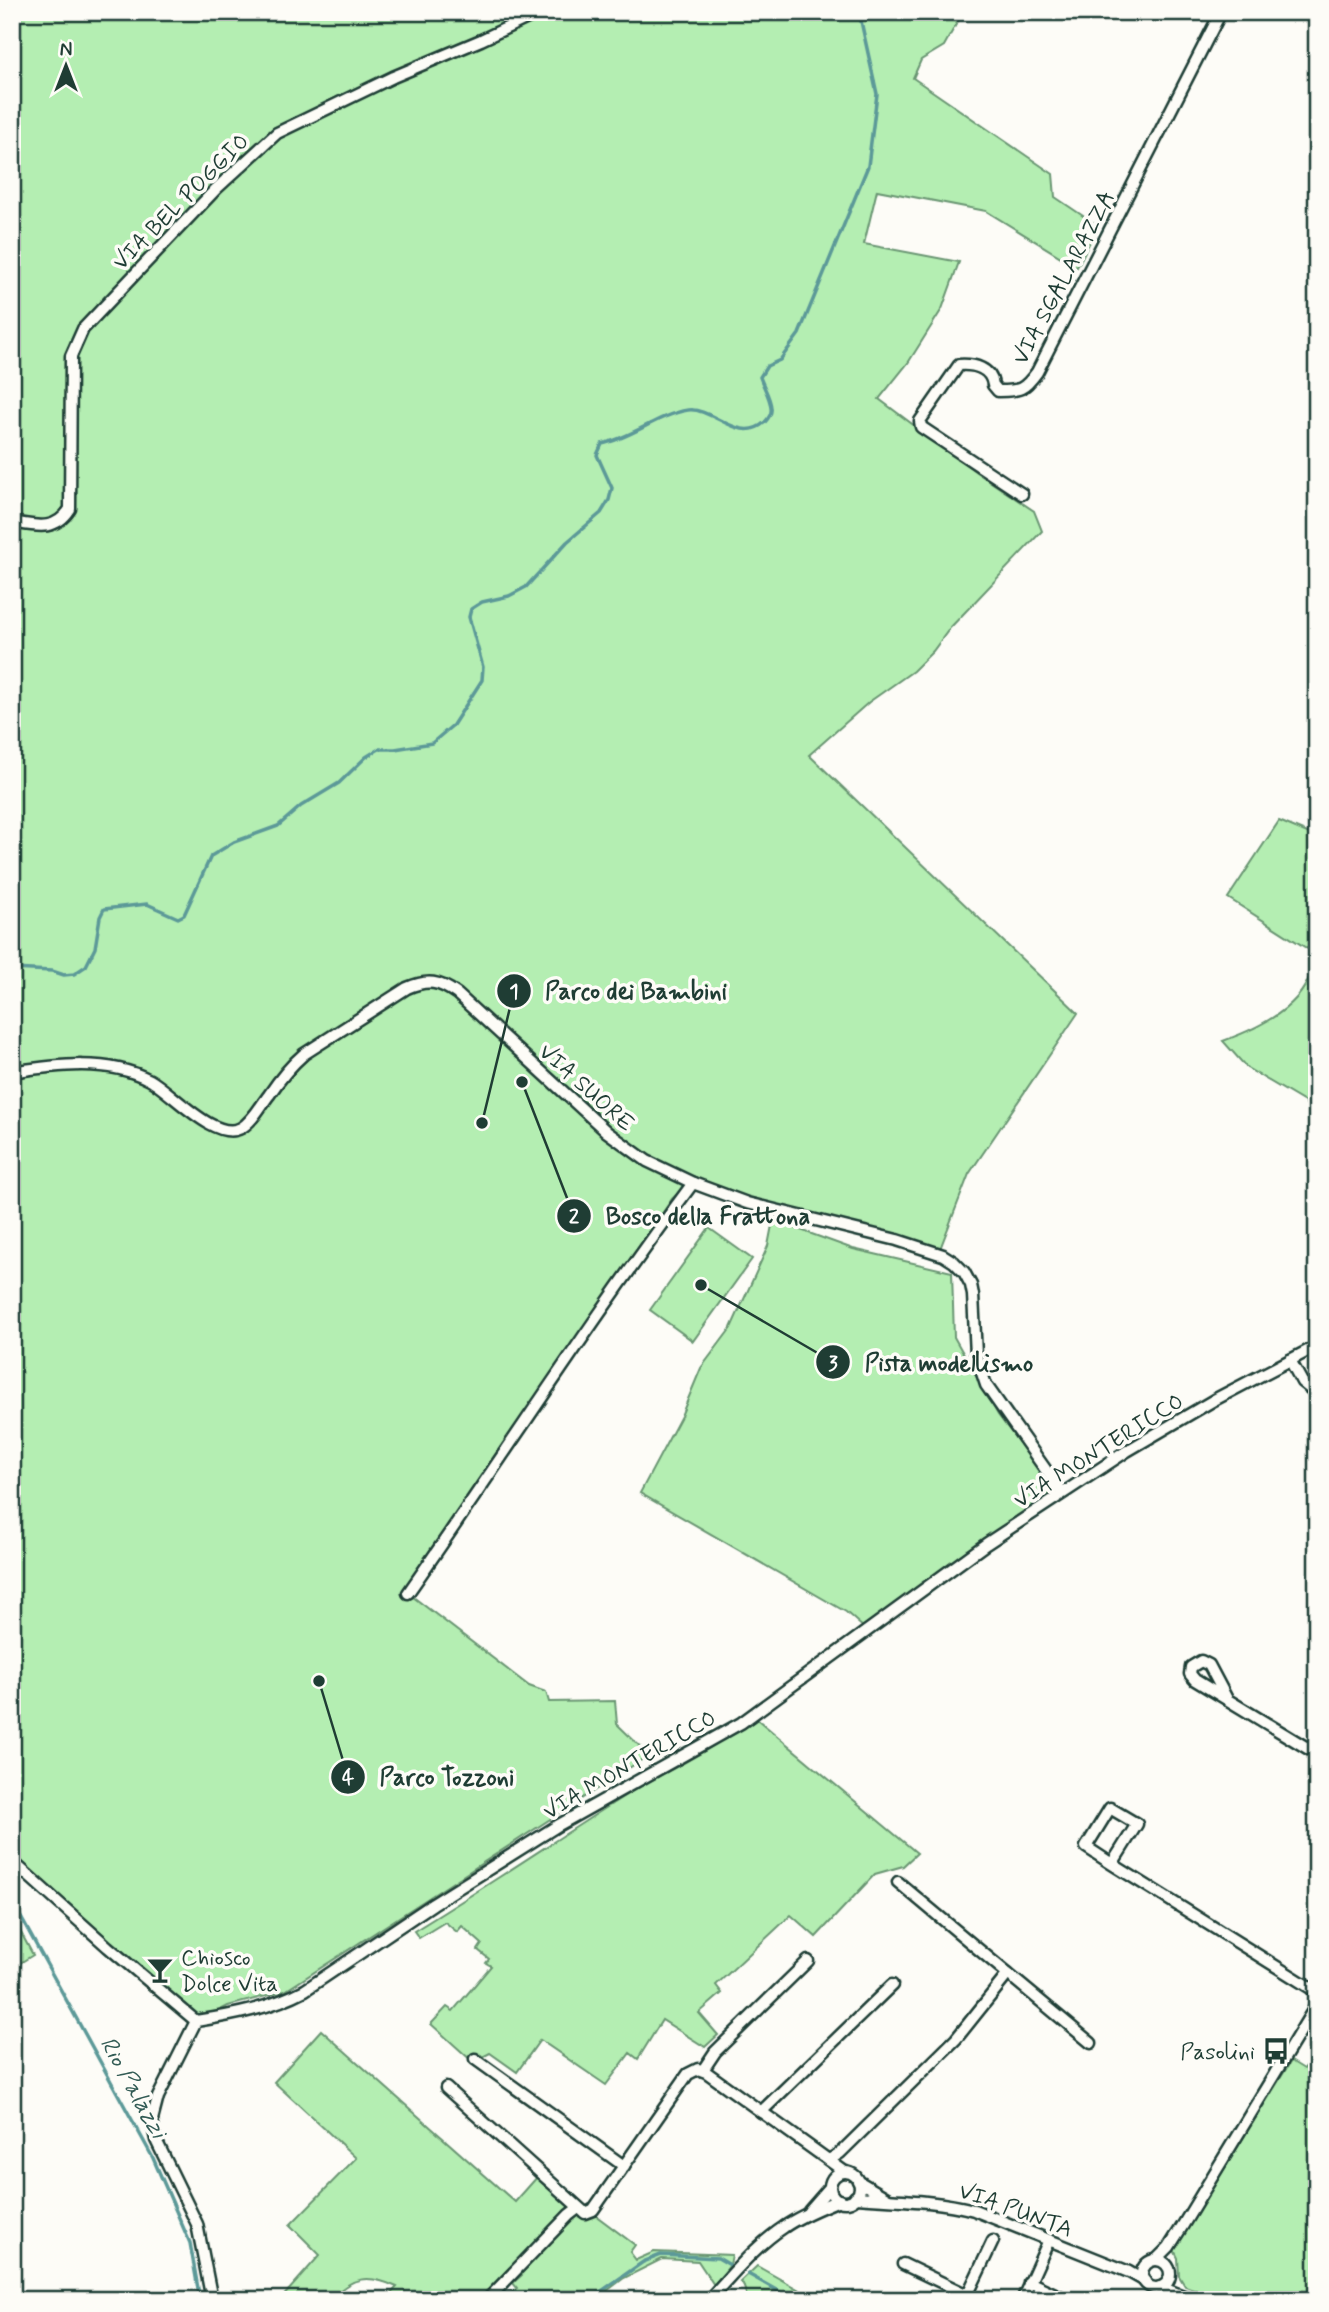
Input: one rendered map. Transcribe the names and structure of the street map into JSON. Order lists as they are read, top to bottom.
{
  "streets": {
    "street": [
      "VIA BEL POGGIO",
      "VIA SGALARAZZA",
      "VIA SUORE",
      "VIA MONTERICCO",
      "VIA PUNTA"
    ]
  },
  "crossings": [
    ["VIA SUORE", "VIA MONTERICCO"]
  ],
  "water": ["Rio Palazzi"],
  "places": {
    "other": [
      "Bosco della Frattona",
      "Parco dei Bambini",
      "Pista modellismo",
      "Parco Tozzoni"
    ],
    "bar": ["Chiosco Dolce Vita"],
    "bus stop": ["Pasolini"]
  },
  "north": "top"
}
